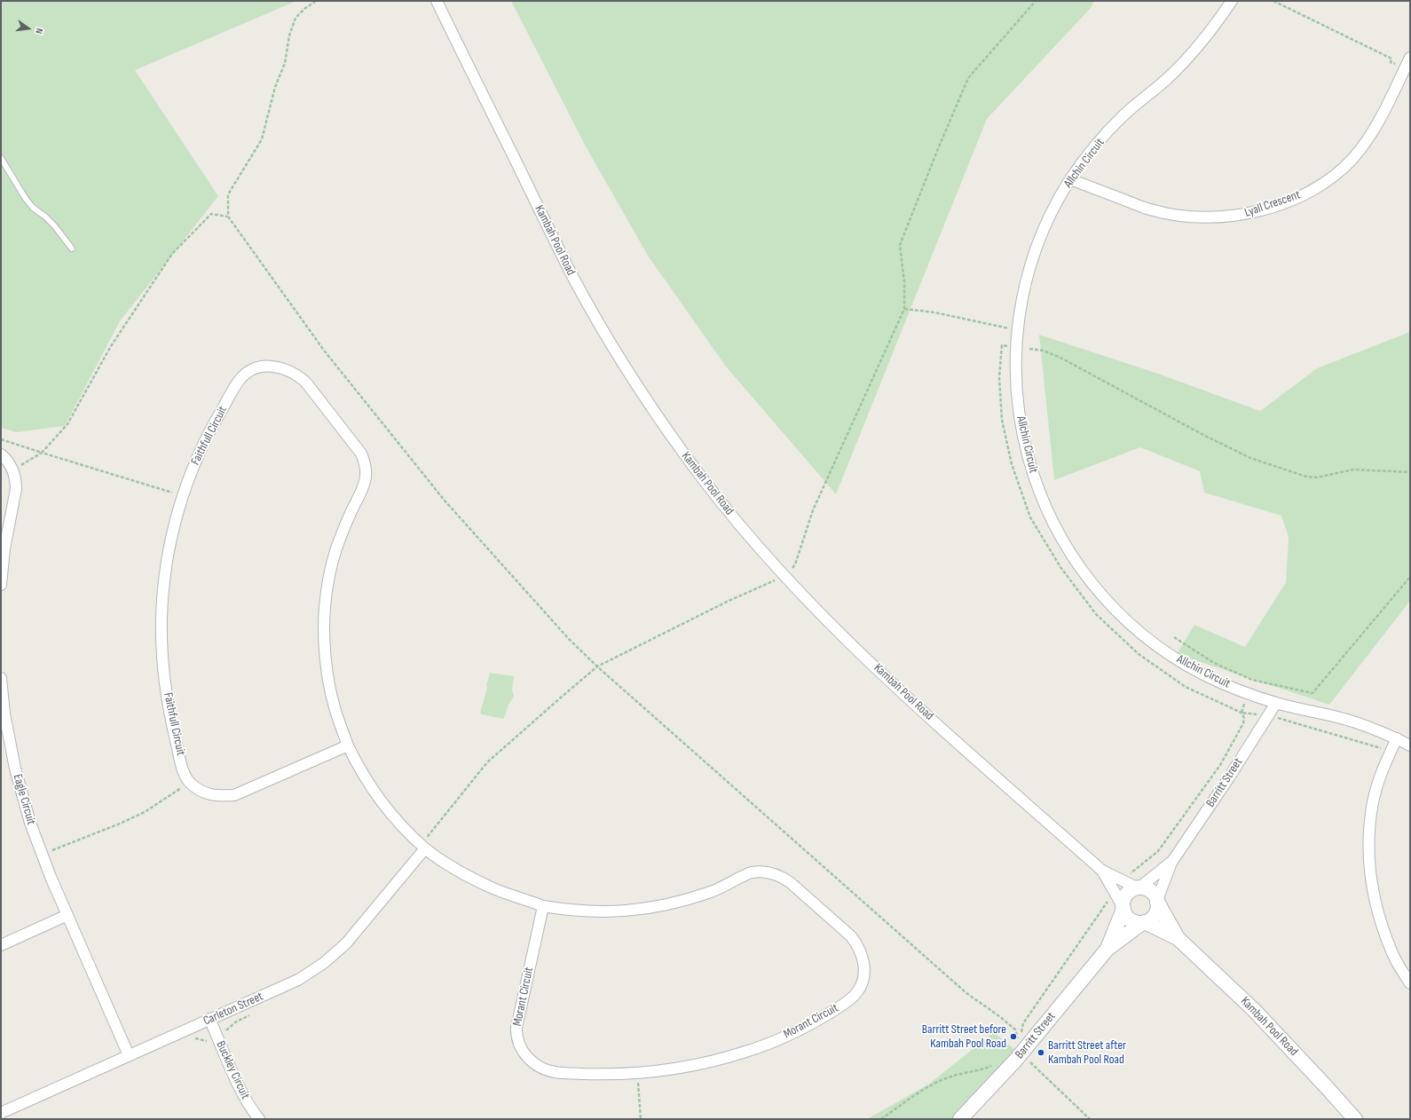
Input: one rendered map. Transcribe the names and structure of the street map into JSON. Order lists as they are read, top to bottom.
{
  "streets": {
    "street": [
      "Allchin Circuit",
      "Lyall Crescent",
      "Kambah Pool Road",
      "Faithfull Circuit",
      "Barritt Street",
      "Eagle Circuit",
      "Morant Circuit",
      "Carleton Street",
      "Buckley Circuit"
    ]
  },
  "crossings": [
    ["Allchin Circuit", "Lyall Crescent"],
    ["Allchin Circuit", "Barritt Street"],
    ["Kambah Pool Road", "Barritt Street"],
    ["Faithfull Circuit", "Morant Circuit"],
    ["Faithfull Circuit", "Carleton Street"],
    ["Eagle Circuit", "Carleton Street"],
    ["Morant Circuit", "Carleton Street"],
    ["Carleton Street", "Buckley Circuit"]
  ],
  "places": ["Barritt Street before Kambah Pool Road", "Barritt Street after Kambah Pool Road"],
  "north": "right"
}
